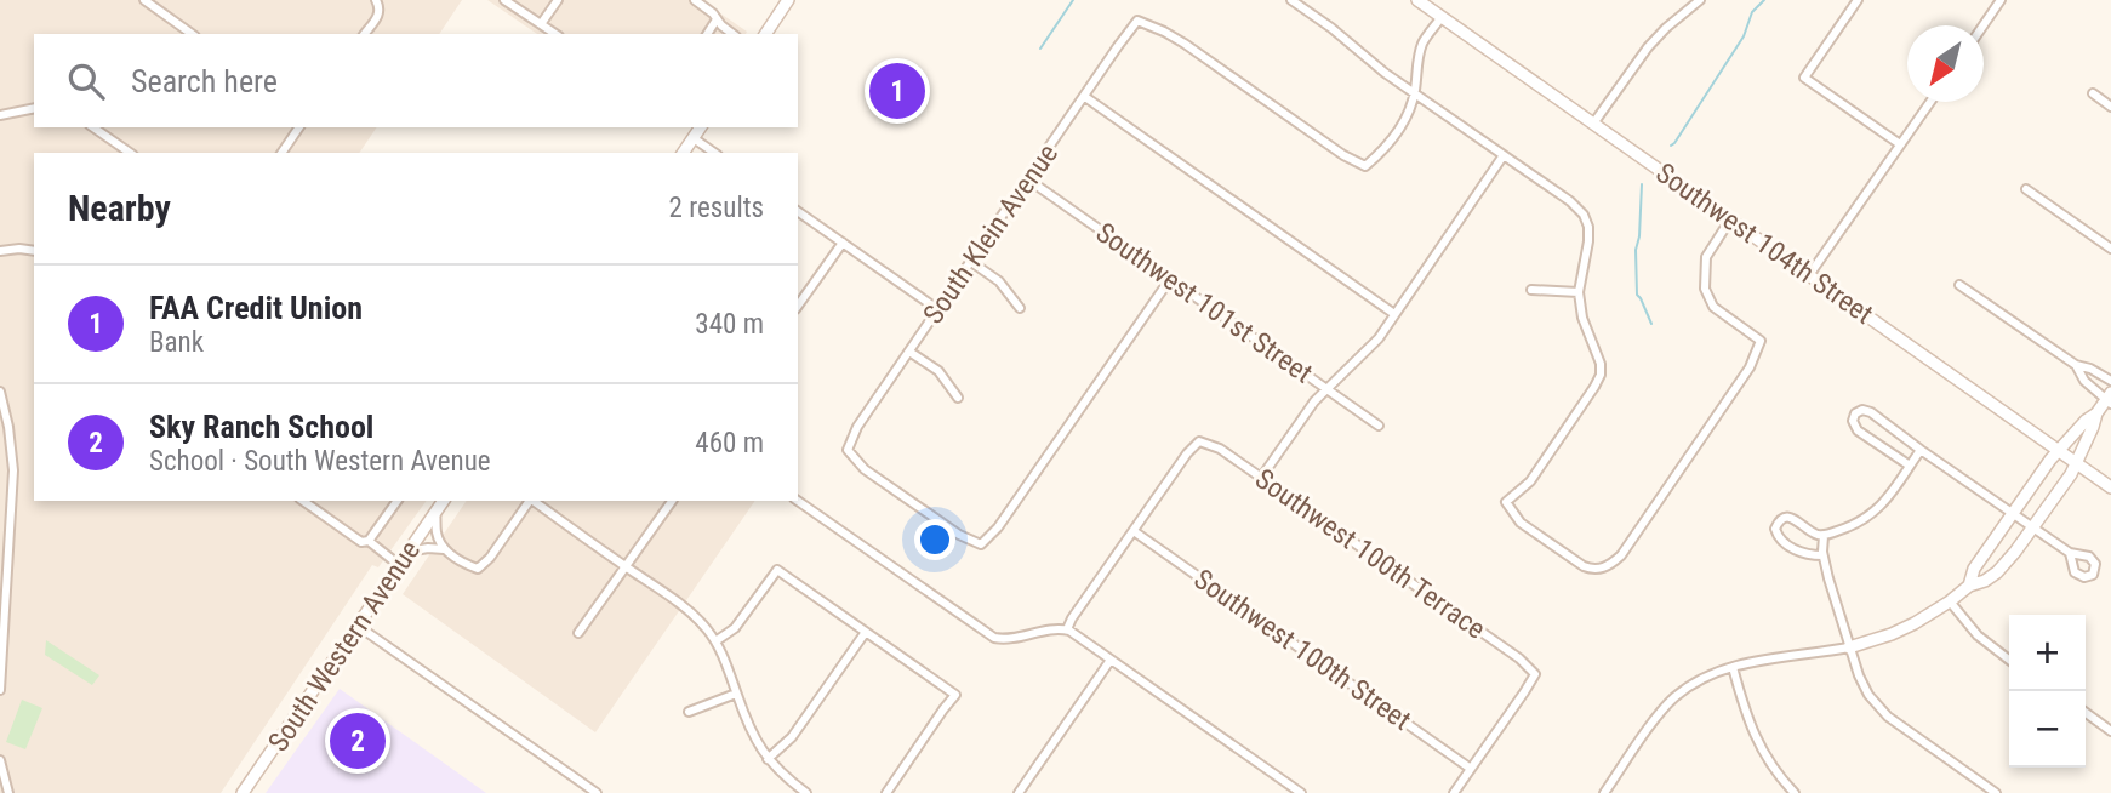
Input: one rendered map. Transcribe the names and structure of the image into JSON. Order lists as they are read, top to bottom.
{
  "streets": {
    "main road": ["Southwest 104th Street", "South Western Avenue"],
    "street": [
      "South Klein Avenue",
      "Southwest 101st Street",
      "Southwest 100th Terrace",
      "Southwest 100th Street"
    ]
  },
  "crossings": [
    ["South Klein Avenue", "Southwest 101st Street"],
    ["Southwest 100th Terrace", "Southwest 100th Street"]
  ],
  "north": "bottom left",
  "page": {
    "search": "Search here",
    "pins": ["1", "2"],
    "heading": ["Nearby", "2 results"],
    "list": [
      {
        "mark": "1",
        "name": "FAA Credit Union",
        "note": "Bank",
        "value": "340 m"
      },
      {
        "mark": "2",
        "name": "Sky Ranch School",
        "note": "School · South Western Avenue",
        "value": "460 m"
      }
    ],
    "map_buttons": ["+", "−"]
  }
}
